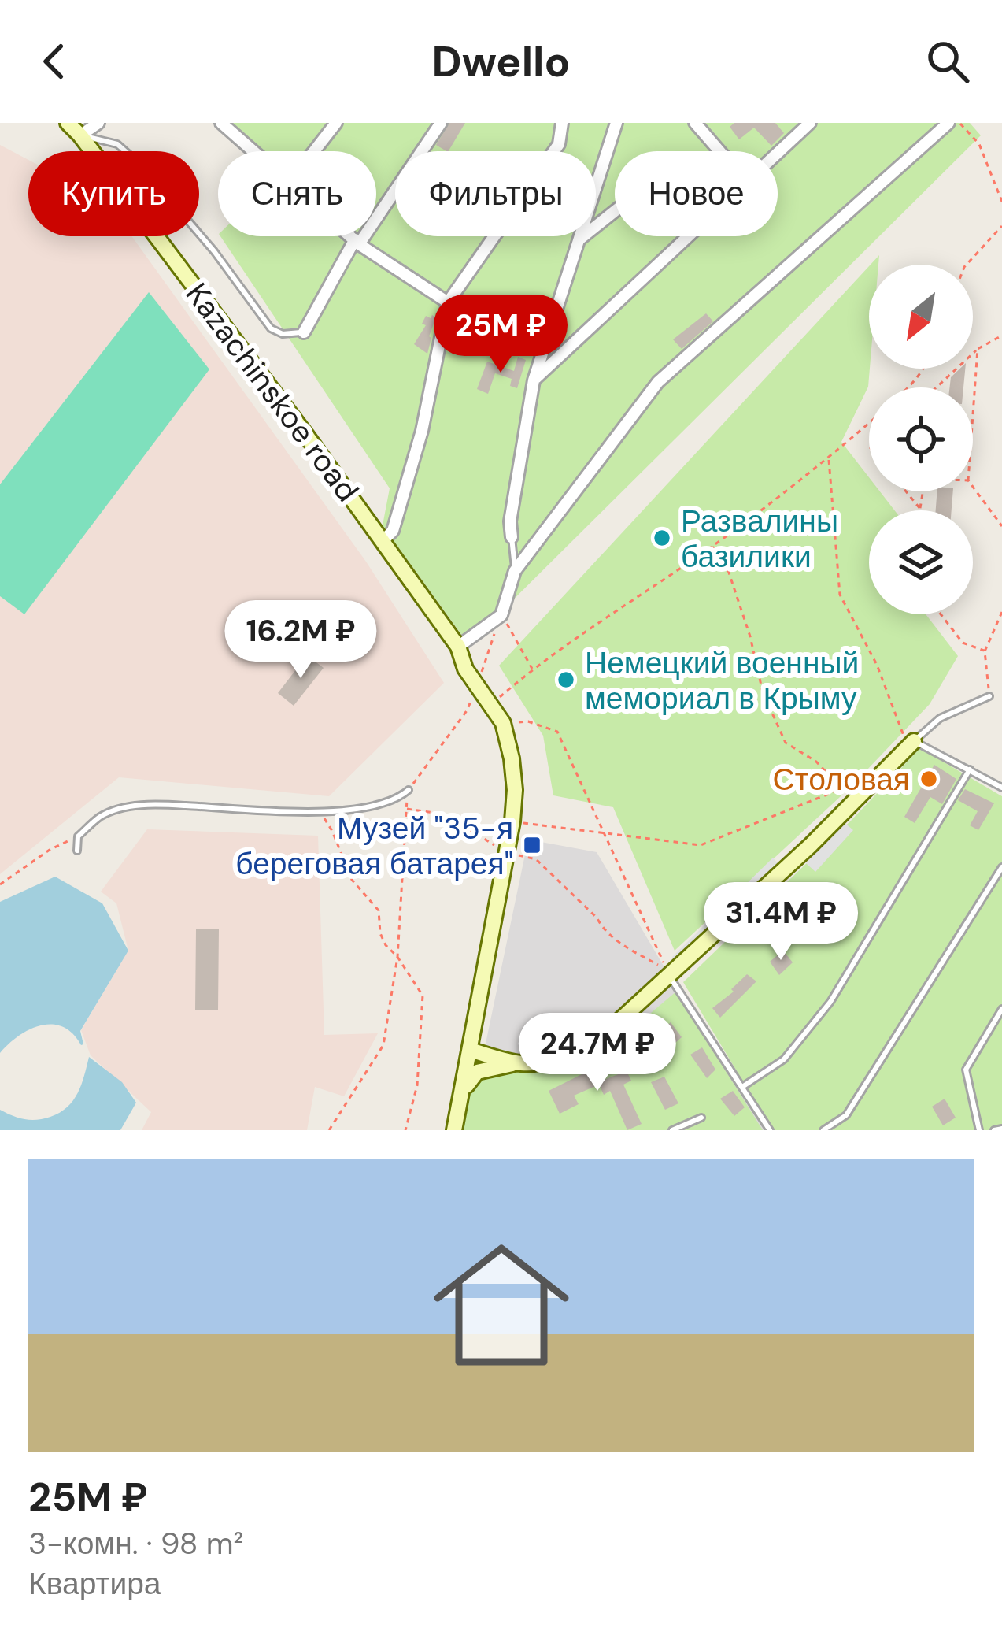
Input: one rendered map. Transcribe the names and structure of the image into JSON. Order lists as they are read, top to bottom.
{
  "streets": {
    "main road": ["Kazachinskoe road"]
  },
  "places": {
    "other": ["Развалины базилики", "Немецкий военный мемориал в Крыму", "Столовая"],
    "transit": ["Музей \"35-я береговая батарея\""]
  },
  "north": "bottom left",
  "page": {
    "header": "Dwello",
    "chip": [
      "Купить",
      "Снять",
      "Фильтры",
      "Новое"
    ],
    "price": [
      "25M ₽",
      "16.2M ₽",
      "31.4M ₽",
      "24.7M ₽"
    ],
    "list": [
      {
        "name": "25M ₽",
        "note": "3-комн. · 98 m² · Квартира"
      }
    ]
  }
}
